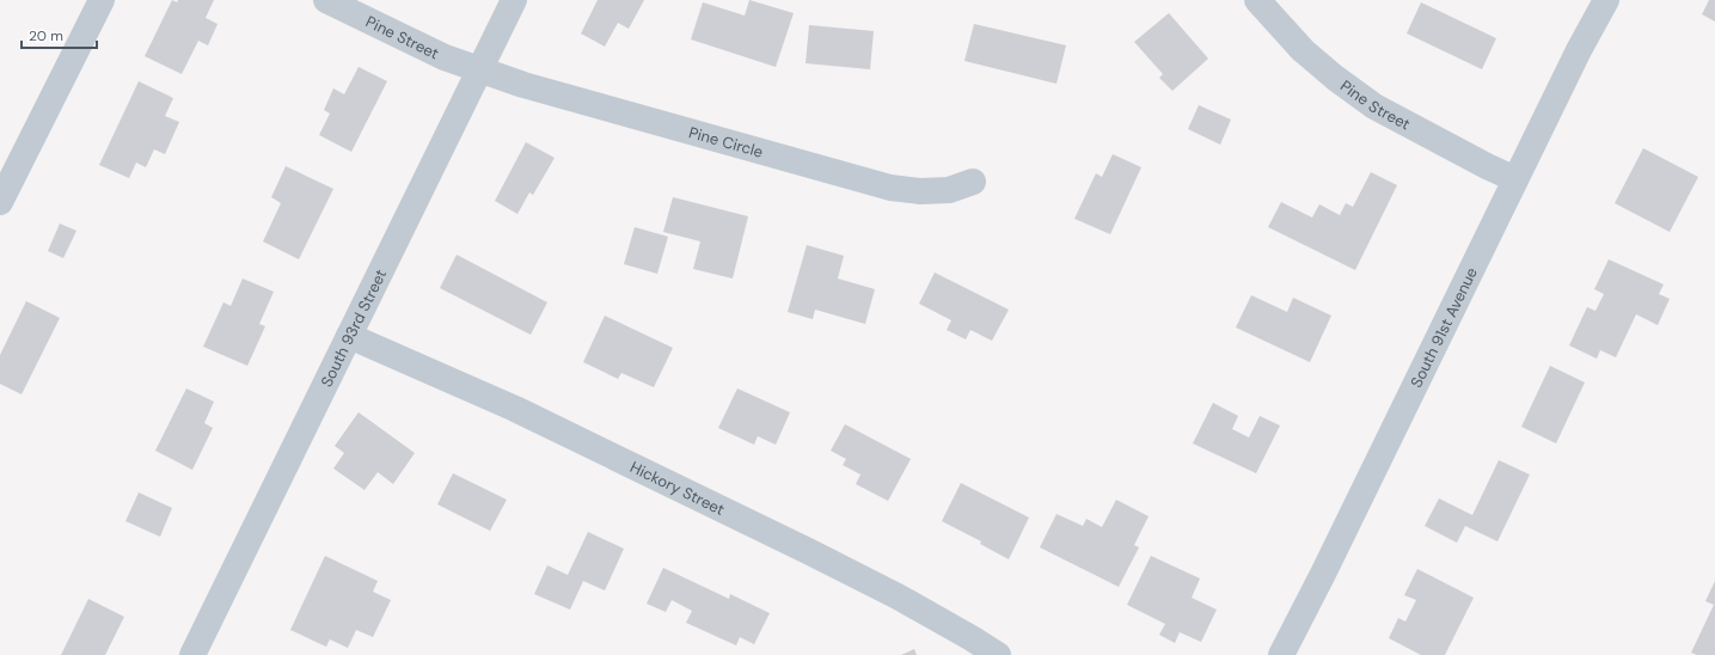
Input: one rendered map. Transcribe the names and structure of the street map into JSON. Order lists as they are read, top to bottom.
{
  "streets": {
    "street": [
      "Pine Street",
      "Pine Circle",
      "South 93rd Street",
      "South 91st Avenue",
      "Hickory Street"
    ]
  },
  "crossings": [
    ["Pine Street", "Pine Circle"],
    ["Pine Street", "South 93rd Street"],
    ["Pine Street", "South 91st Avenue"],
    ["Pine Circle", "South 93rd Street"],
    ["South 93rd Street", "Hickory Street"]
  ],
  "scale_bar": "20 m"
}
